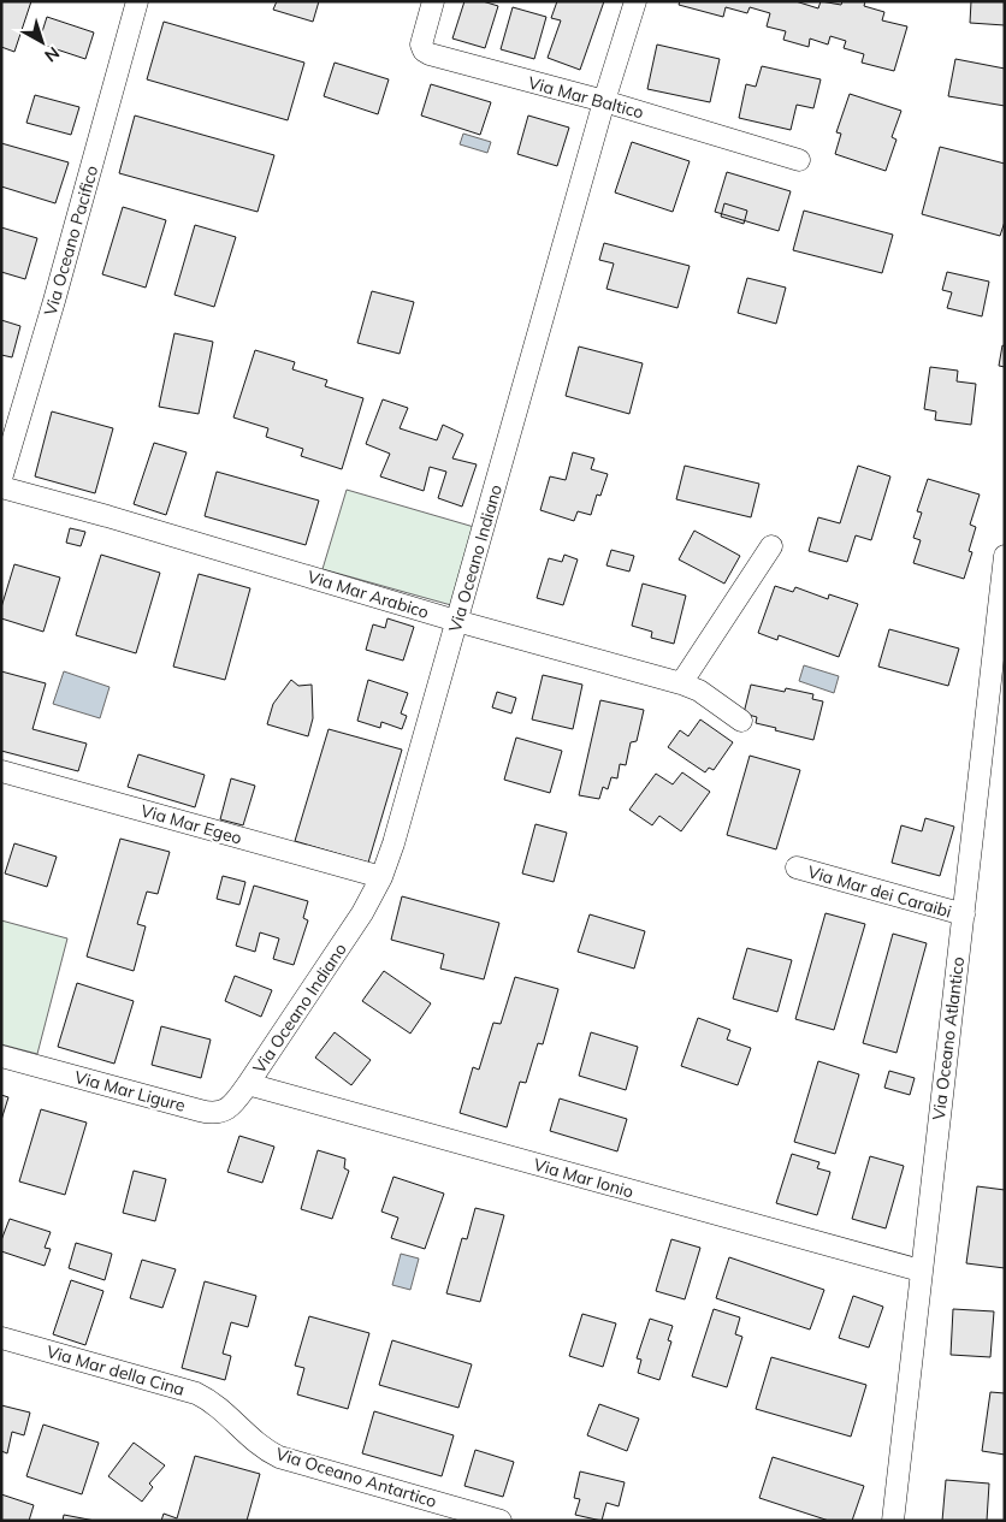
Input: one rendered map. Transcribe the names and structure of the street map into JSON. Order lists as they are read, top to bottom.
{
  "streets": {
    "street": [
      "Via Mar Baltico",
      "Via Oceano Pacifico",
      "Via Oceano Indiano",
      "Via Mar Arabico",
      "Via Mar Egeo",
      "Via Mar dei Caraibi",
      "Via Oceano Atlantico",
      "Via Mar Ligure",
      "Via Mar Ionio",
      "Via Mar della Cina",
      "Via Oceano Antartico"
    ]
  },
  "crossings": [
    ["Via Mar Baltico", "Via Oceano Indiano"],
    ["Via Oceano Indiano", "Via Mar Arabico"],
    ["Via Oceano Indiano", "Via Mar Egeo"],
    ["Via Oceano Indiano", "Via Mar Ligure"],
    ["Via Oceano Indiano", "Via Mar Ionio"],
    ["Via Mar dei Caraibi", "Via Oceano Atlantico"],
    ["Via Oceano Atlantico", "Via Mar Ionio"],
    ["Via Mar Ligure", "Via Mar Ionio"],
    ["Via Mar della Cina", "Via Oceano Antartico"]
  ],
  "north": "bottom right"
}
